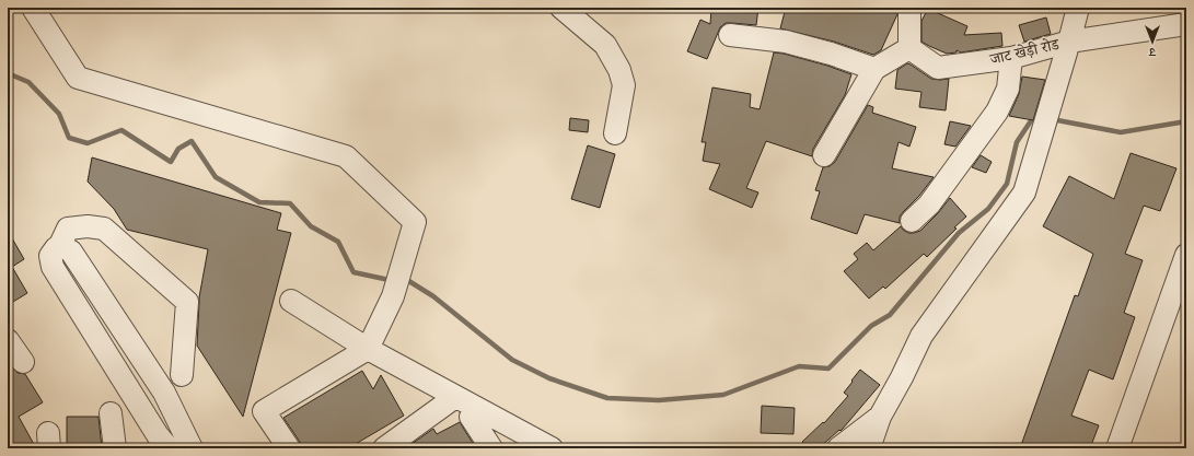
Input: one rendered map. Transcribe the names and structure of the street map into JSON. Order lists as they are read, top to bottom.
{
  "streets": {
    "street": ["जाट खेड़ी रोड"]
  },
  "north": "bottom"
}
